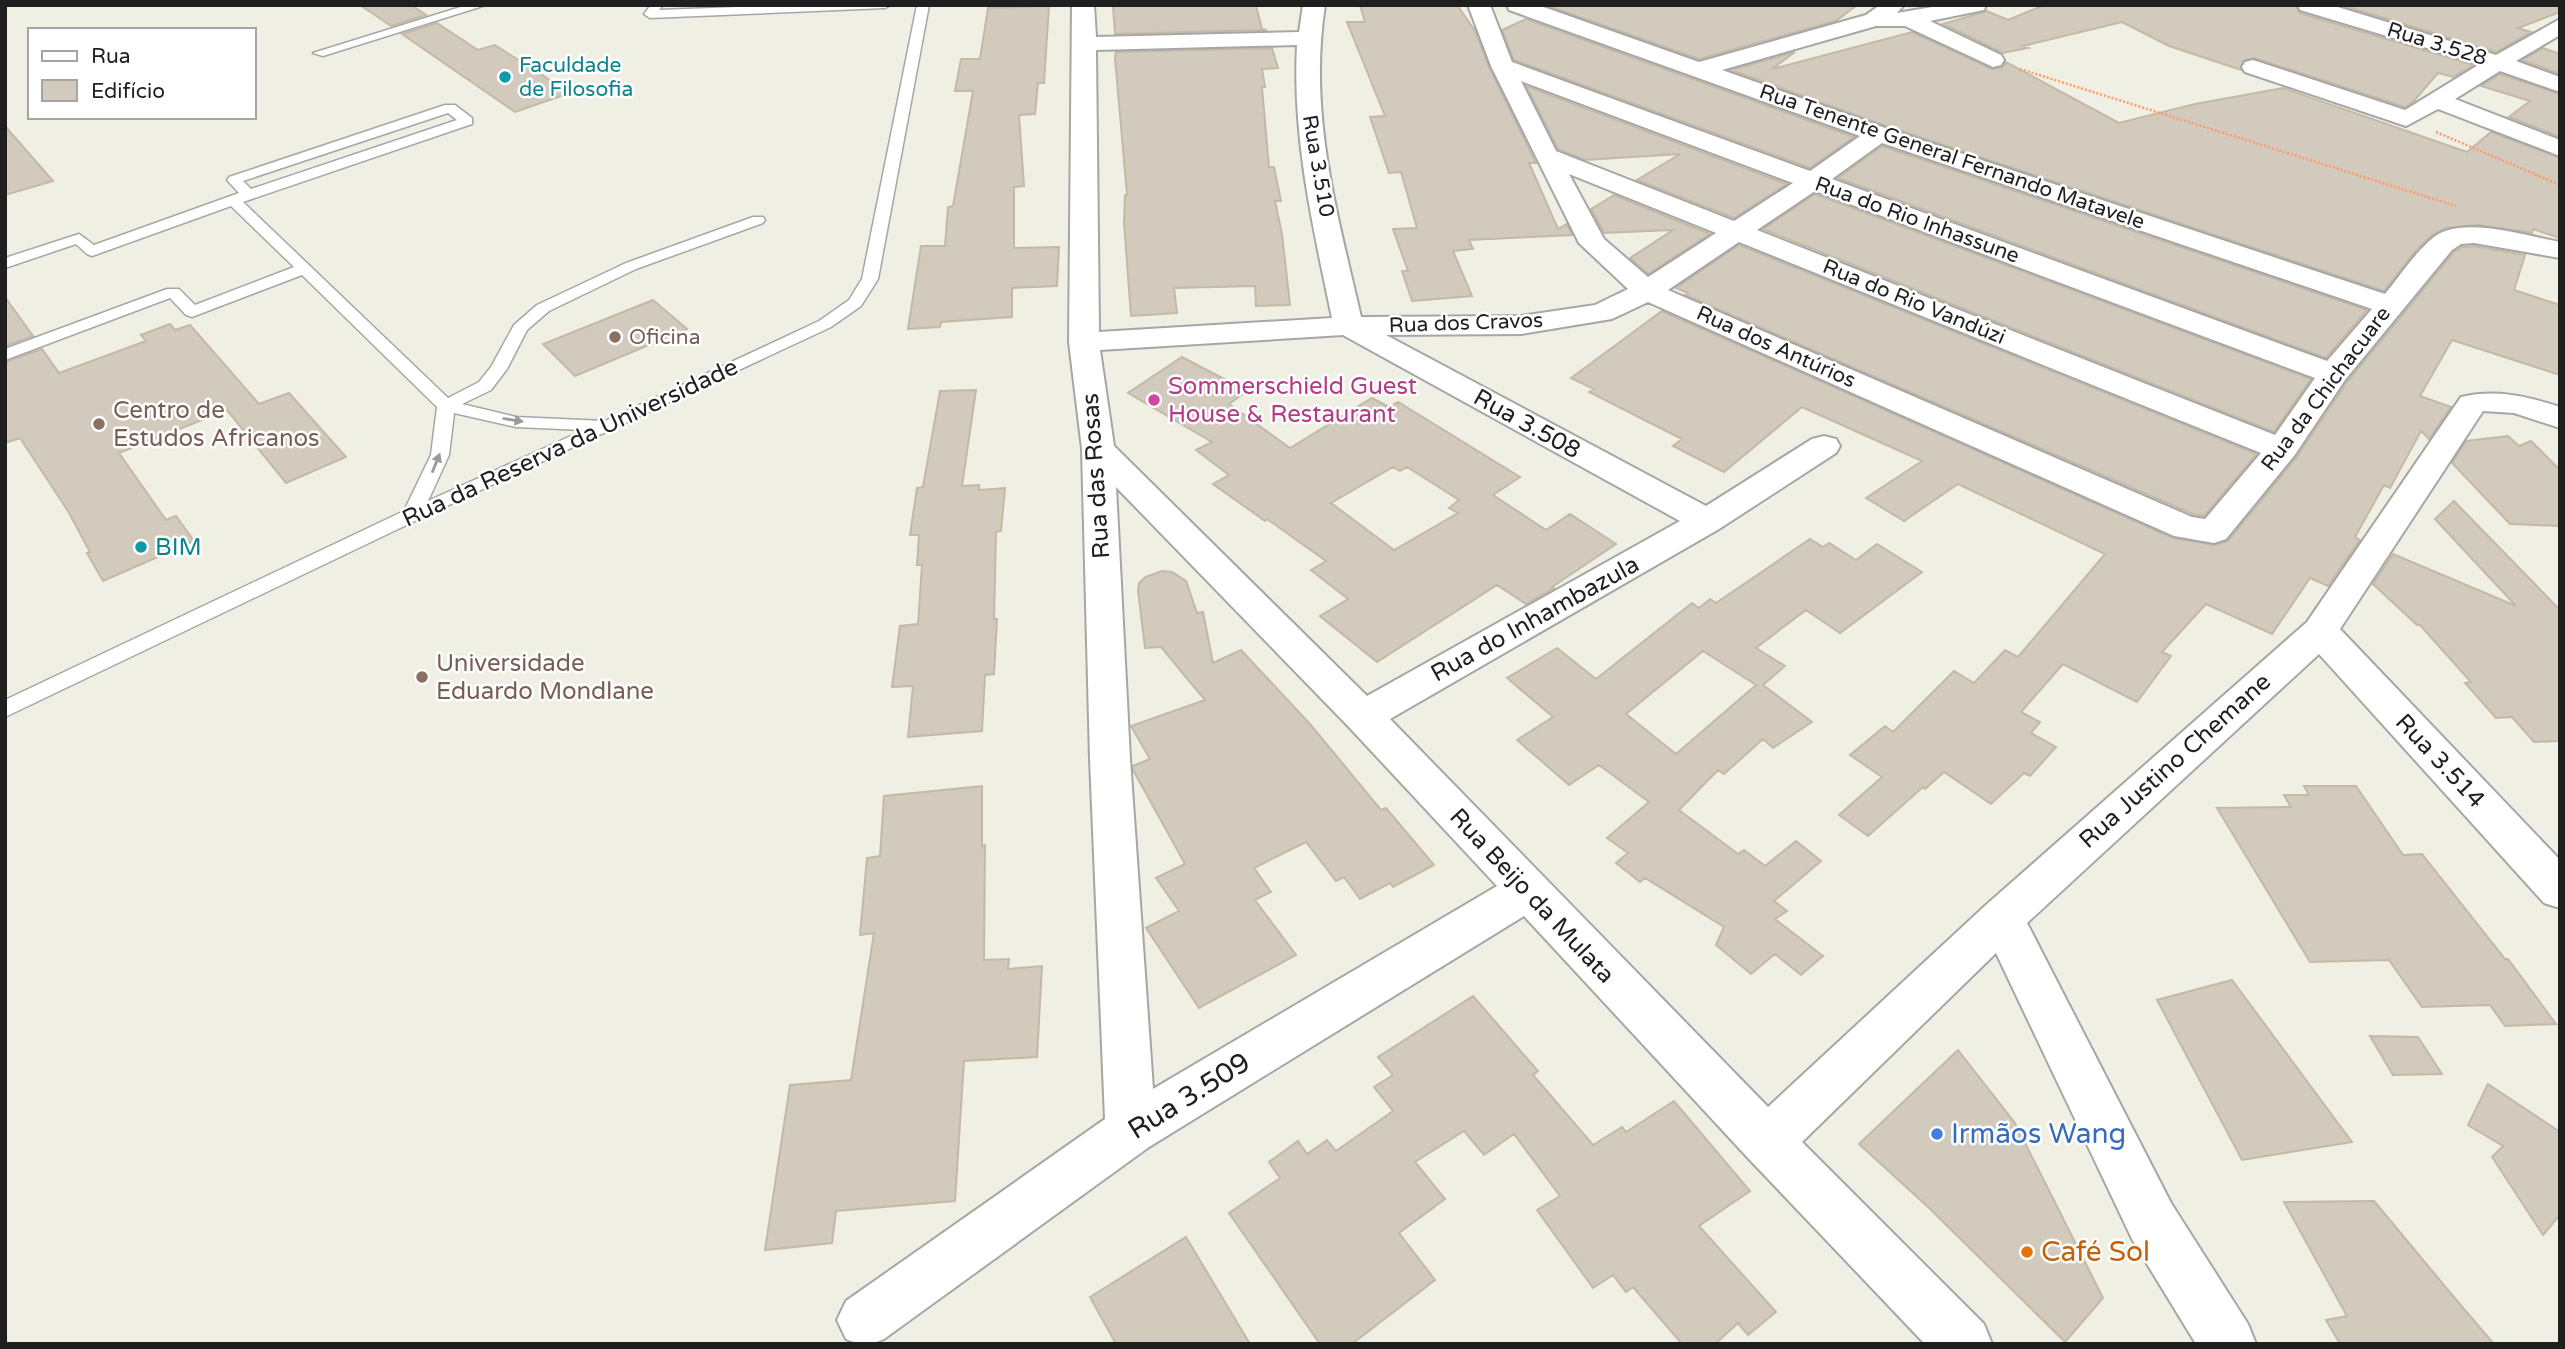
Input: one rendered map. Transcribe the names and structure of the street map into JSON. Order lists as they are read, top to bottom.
{
  "streets": {
    "street": [
      "Rua 3.528",
      "Rua Tenente General Fernando Matavele",
      "Rua 3.510",
      "Rua do Rio Inhassune",
      "Rua do Rio Vandúzi",
      "Rua dos Cravos",
      "Rua dos Antúrios",
      "Rua da Chichacuare",
      "Rua 3.508",
      "Rua das Rosas",
      "Rua do Inhambazula",
      "Rua Justino Chemane",
      "Rua 3.514",
      "Rua Beijo da Mulata",
      "Rua 3.509"
    ],
    "lane": ["Rua da Reserva da Universidade"]
  },
  "crossings": [
    ["Rua Tenente General Fernando Matavele", "Rua dos Cravos"],
    ["Rua Tenente General Fernando Matavele", "Rua da Chichacuare"],
    ["Rua 3.510", "Rua dos Cravos"],
    ["Rua 3.510", "Rua 3.508"],
    ["Rua do Rio Inhassune", "Rua dos Cravos"],
    ["Rua do Rio Inhassune", "Rua dos Antúrios"],
    ["Rua do Rio Inhassune", "Rua da Chichacuare"],
    ["Rua do Rio Vandúzi", "Rua dos Cravos"],
    ["Rua do Rio Vandúzi", "Rua dos Antúrios"],
    ["Rua do Rio Vandúzi", "Rua da Chichacuare"],
    ["Rua dos Cravos", "Rua dos Antúrios"],
    ["Rua dos Cravos", "Rua 3.508"],
    ["Rua dos Cravos", "Rua das Rosas"],
    ["Rua dos Antúrios", "Rua da Chichacuare"],
    ["Rua 3.508", "Rua do Inhambazula"],
    ["Rua das Rosas", "Rua Beijo da Mulata"],
    ["Rua das Rosas", "Rua 3.509"],
    ["Rua do Inhambazula", "Rua Beijo da Mulata"],
    ["Rua Justino Chemane", "Rua 3.514"],
    ["Rua Justino Chemane", "Rua Beijo da Mulata"],
    ["Rua Beijo da Mulata", "Rua 3.509"]
  ],
  "places": [
    "Faculdade de Filosofia",
    "Oficina",
    "Sommerschield Guest House & Restaurant",
    "Centro de Estudos Africanos",
    "BIM",
    "Universidade Eduardo Mondlane",
    "Irmãos Wang",
    "Café Sol"
  ],
  "legend": ["Rua", "Edifício"]
}
